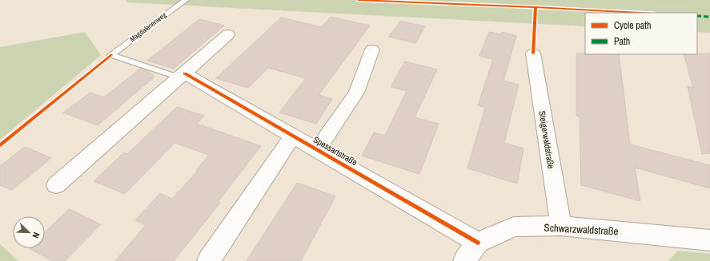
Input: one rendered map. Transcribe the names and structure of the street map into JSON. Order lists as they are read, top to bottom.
{
  "streets": {
    "street": ["Steigerwaldstraße", "Spessartstraße", "Schwarzwaldstraße"],
    "lane": ["Magdalenenweg"]
  },
  "crossings": [
    ["Magdalenenweg", "Spessartstraße"],
    ["Steigerwaldstraße", "Schwarzwaldstraße"],
    ["Spessartstraße", "Schwarzwaldstraße"]
  ],
  "legend": ["Cycle path", "Path"],
  "north": "bottom right"
}
